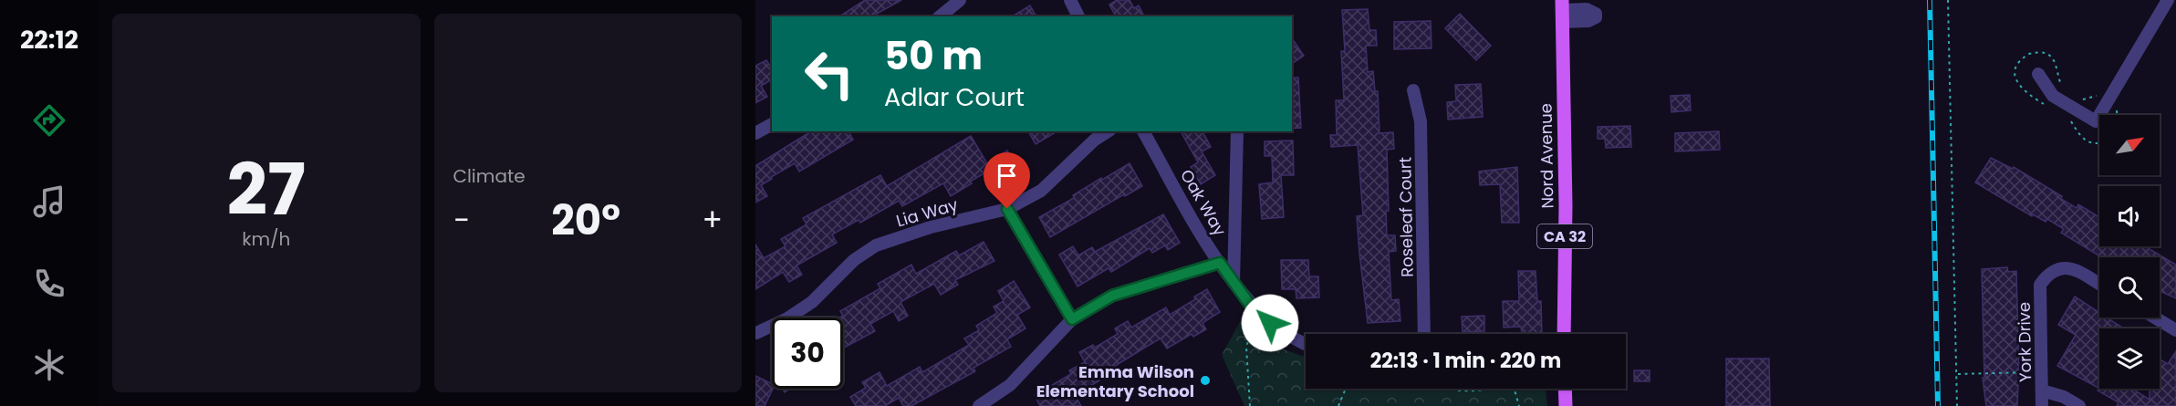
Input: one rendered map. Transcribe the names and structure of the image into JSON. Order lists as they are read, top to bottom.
{
  "streets": {
    "main road": ["Nord Avenue", "CA 32"],
    "street": [
      "Oak Way",
      "Lia Way",
      "Roseleaf Court",
      "York Drive"
    ]
  },
  "places": ["Emma Wilson Elementary School"],
  "north": "top right",
  "page": {
    "tabs": "22:12",
    "tile": [
      ["27", "km/h"],
      "Climate"
    ],
    "turn": ["50 m", "Adlar Court"],
    "heat": ["−", "20°", "+"],
    "limit": "30",
    "trip": "22:13 · 1 min · 220 m"
  }
}
